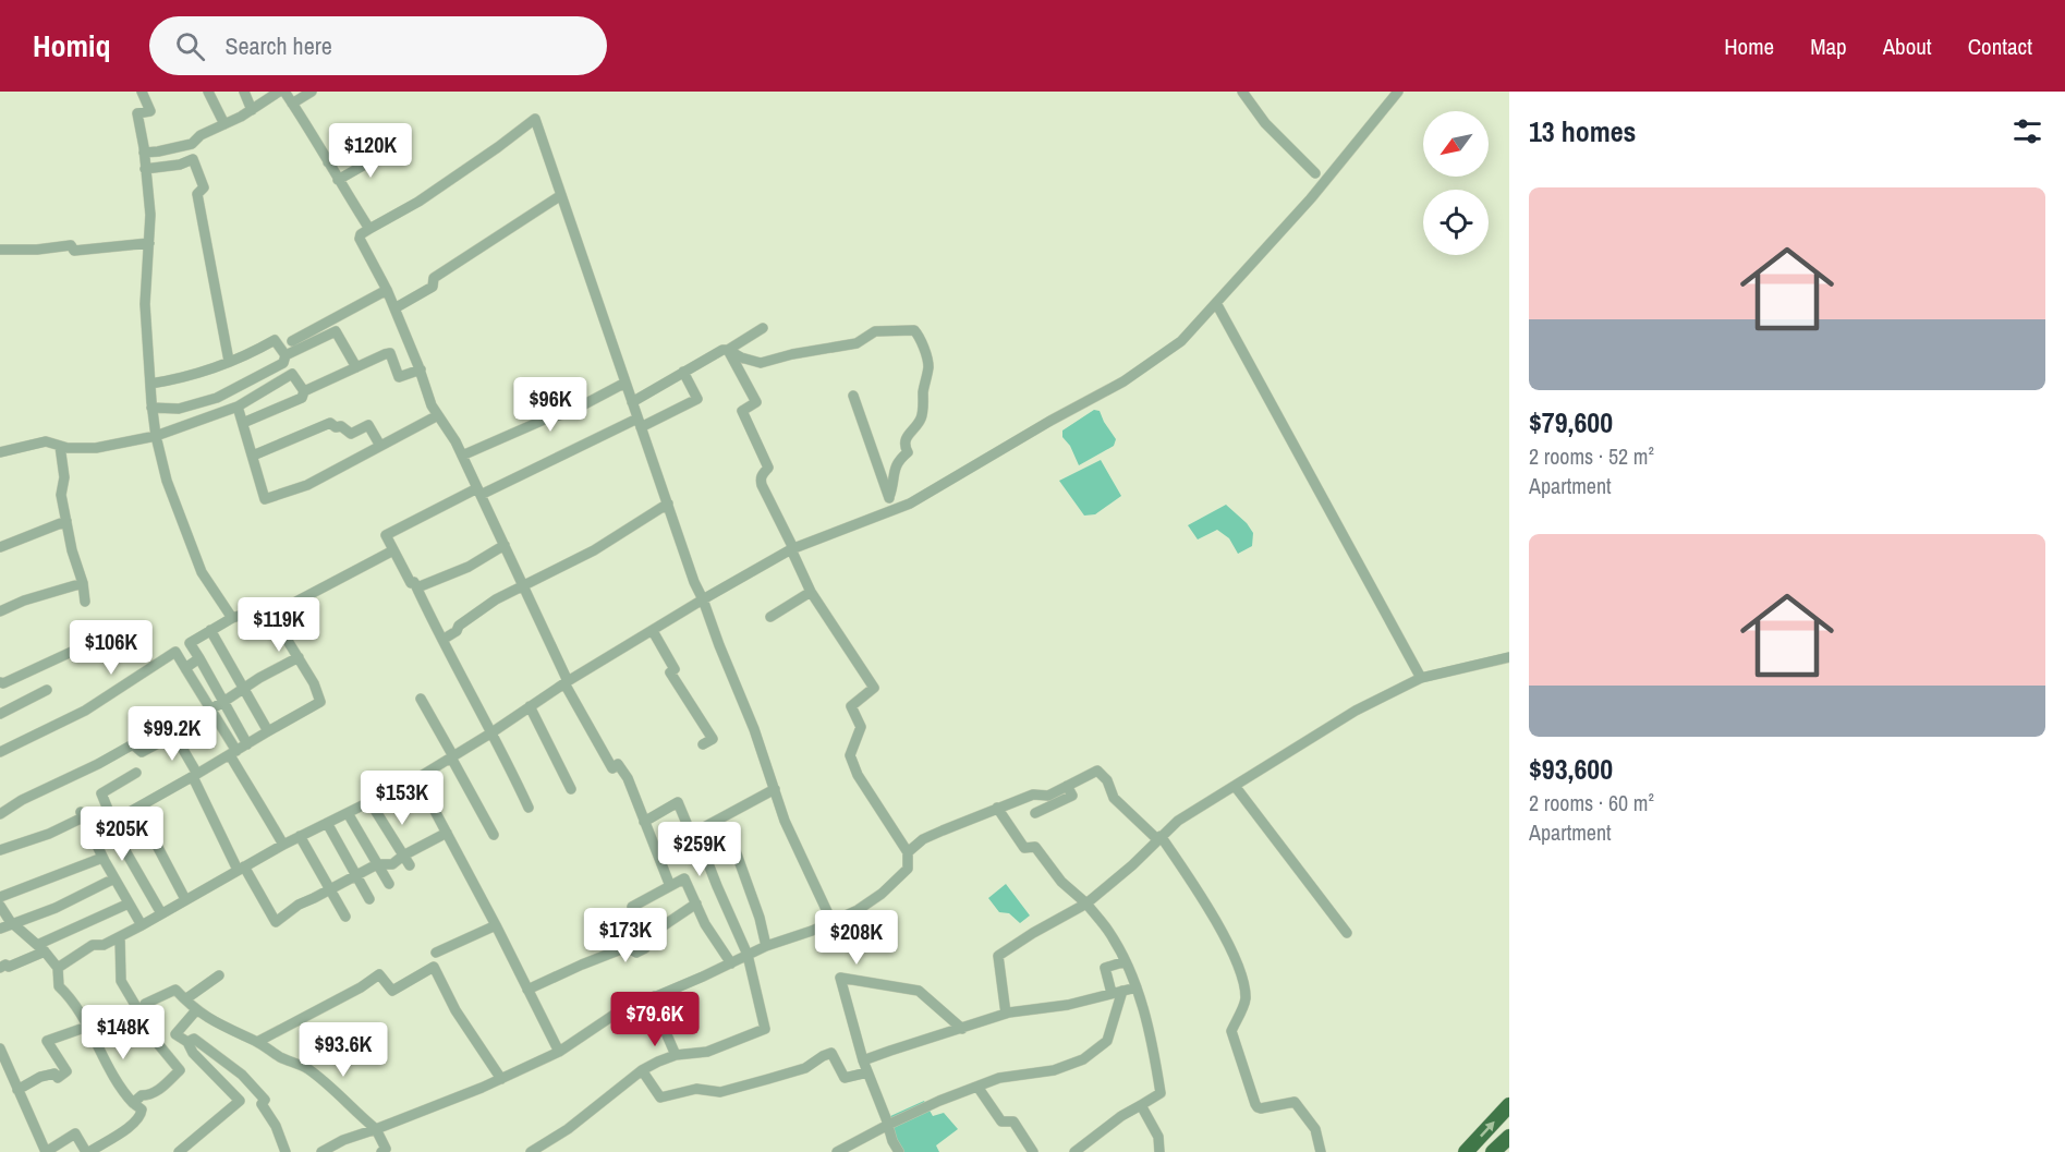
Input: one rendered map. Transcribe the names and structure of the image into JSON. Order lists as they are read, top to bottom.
{
  "north": "bottom left",
  "page": {
    "header": "Homiq",
    "search": "Search here",
    "nav": [
      "Home",
      "Map",
      "About",
      "Contact"
    ],
    "heading": "13 homes",
    "price": [
      "$120K",
      "$96K",
      "$119K",
      "$106K",
      "$99.2K",
      "$153K",
      "$205K",
      "$259K",
      "$173K",
      "$208K",
      "$79.6K",
      "$148K",
      "$93.6K"
    ],
    "list": [
      {
        "name": "$79,600",
        "note": "2 rooms · 52 m² · Apartment"
      },
      {
        "name": "$93,600",
        "note": "2 rooms · 60 m² · Apartment"
      }
    ]
  }
}
